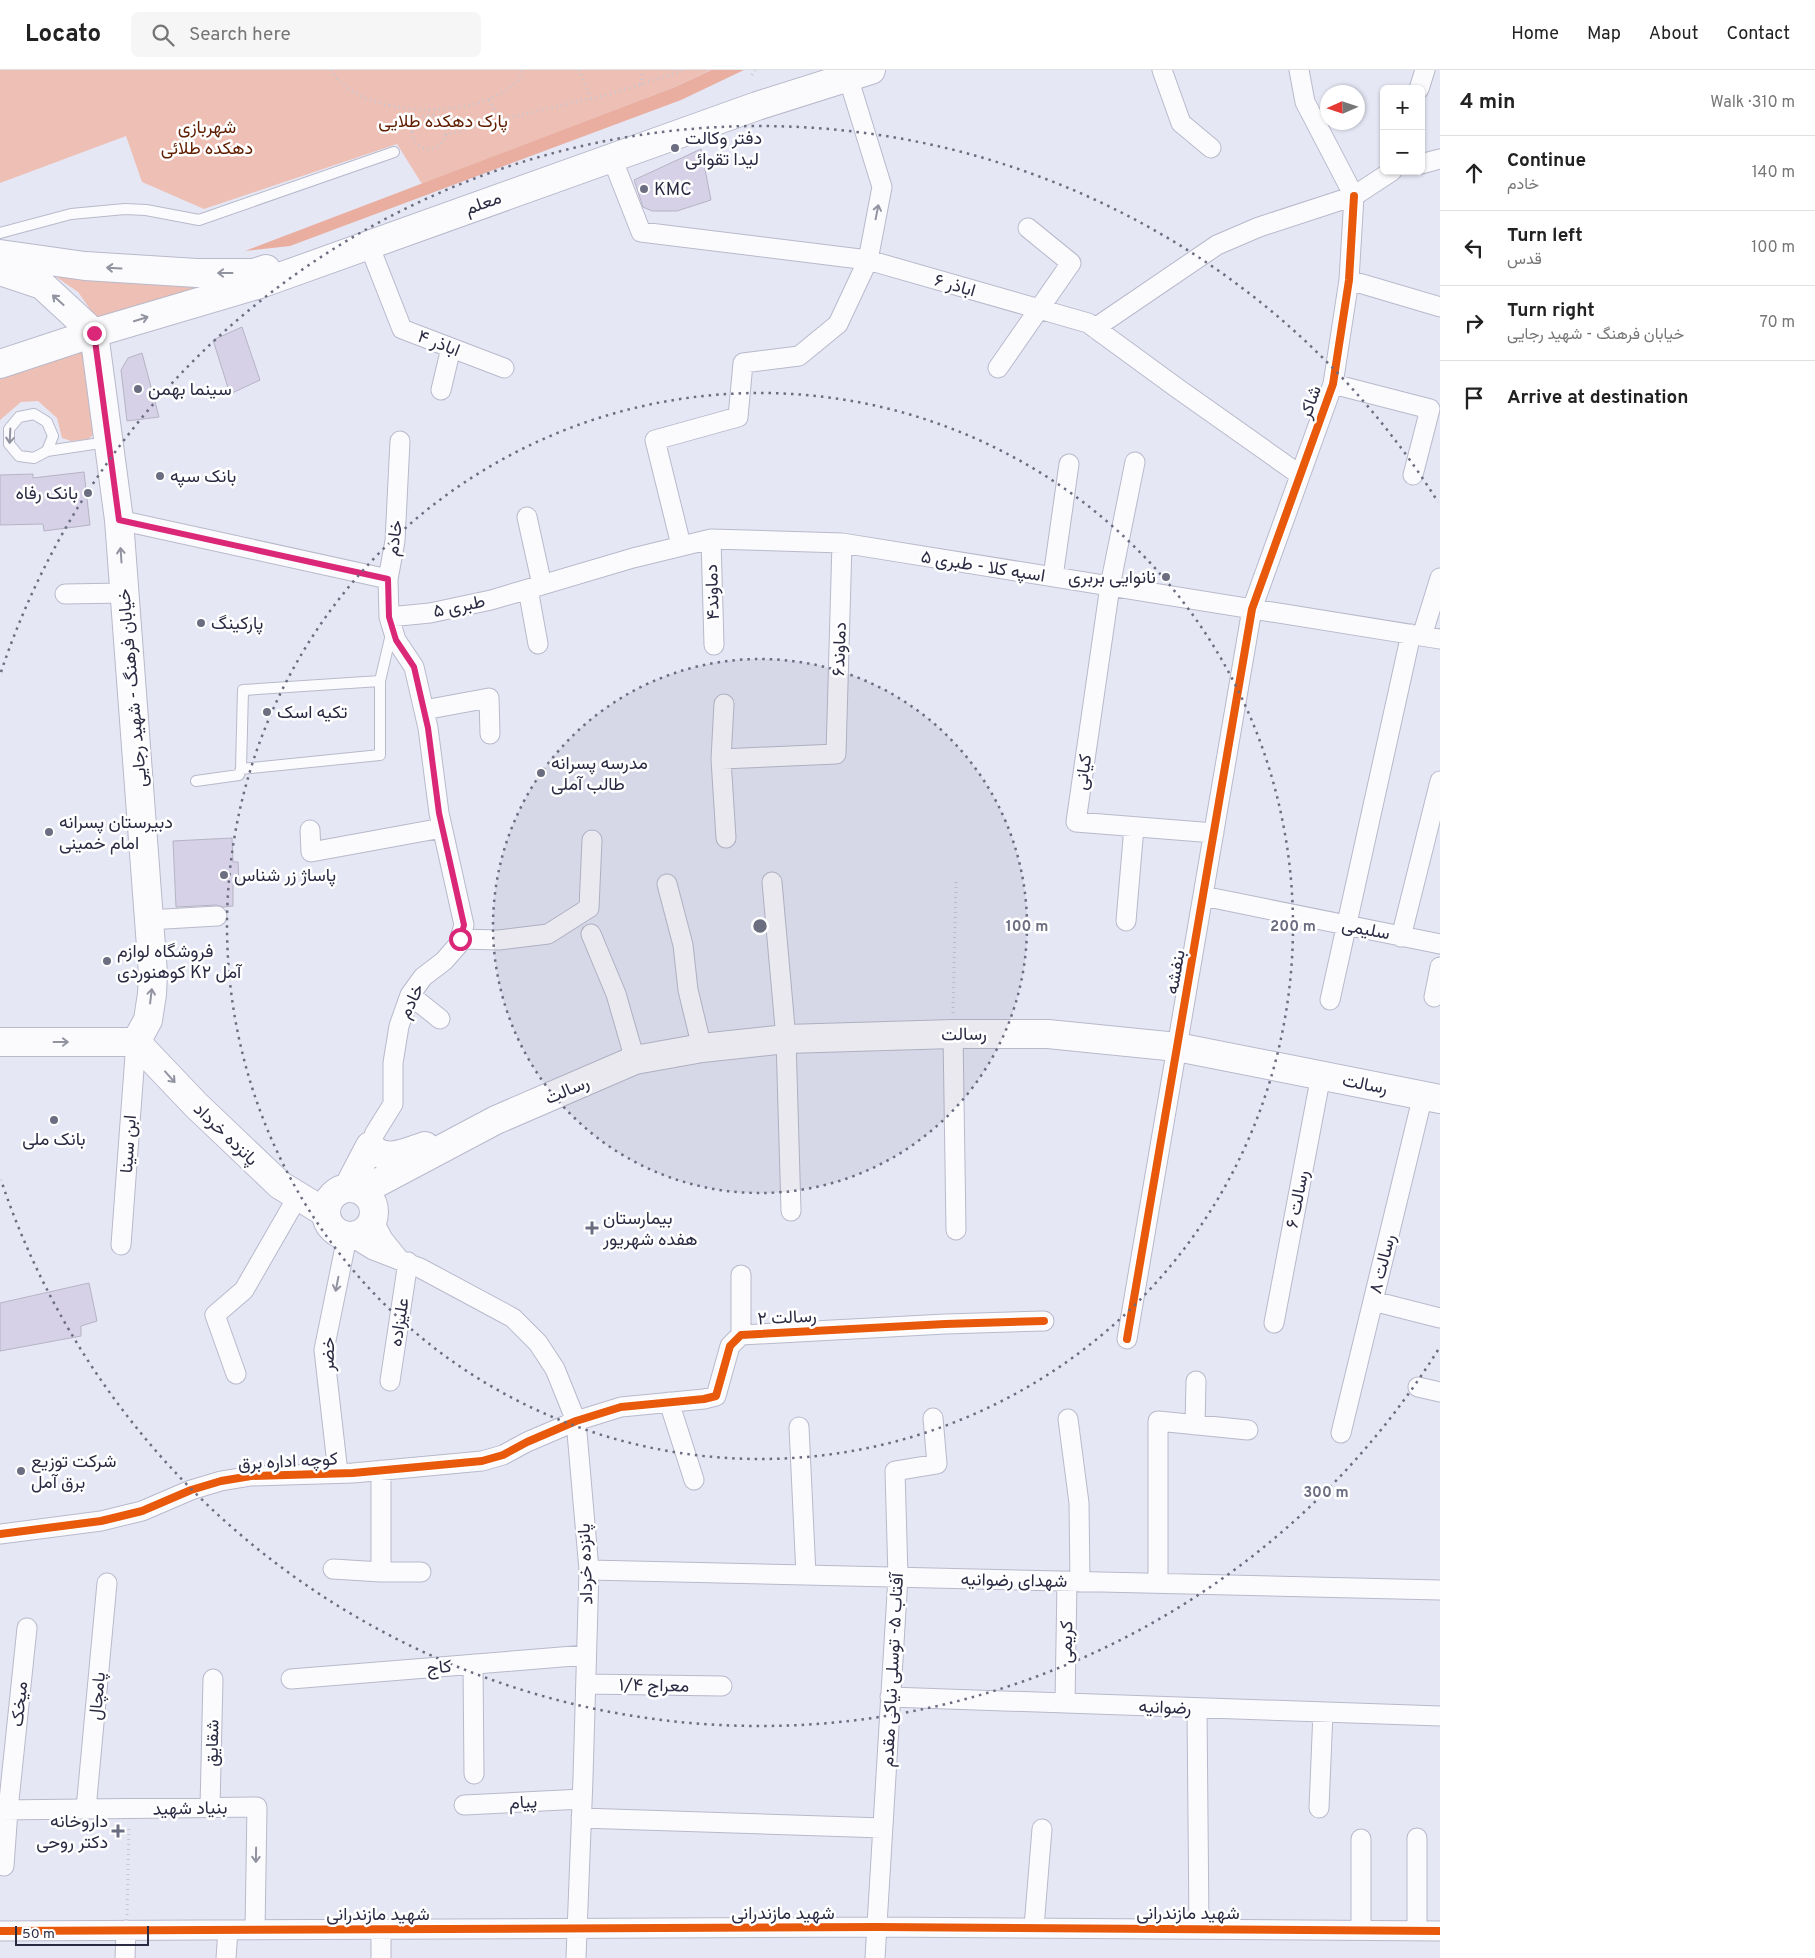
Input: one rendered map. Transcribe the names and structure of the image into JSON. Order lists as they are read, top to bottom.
{
  "streets": {
    "main road": [
      "معلم",
      "خادم",
      "خیابان فرهنگ - شهید رجایی",
      "رسالت",
      "پانزده خرداد"
    ],
    "street": [
      "اباذر ۶",
      "اباذر ۴",
      "شاکر",
      "اسپه کلا - طبری ۵",
      "دماوند۴",
      "طبری ۵",
      "دماوند۶",
      "کیانی",
      "سلیمی",
      "بنفشه",
      "ابن سینا",
      "رسالت ۶",
      "رسالت ۸",
      "رسالت ۲",
      "علیزاده",
      "خضر",
      "کوچه اداره برق",
      "شهدای رضوانیه",
      "کریمی",
      "کاج",
      "آفتاب ۵- توسلی نیاکی مقدم",
      "معراج ۱/۴",
      "پامچال",
      "میخک",
      "رضوانیه",
      "شقایق",
      "پیام",
      "بنیاد شهید",
      "شهید مازندرانی"
    ]
  },
  "crossings": [
    ["معلم", "اباذر ۶"],
    ["معلم", "اباذر ۴"],
    ["معلم", "خیابان فرهنگ - شهید رجایی"],
    ["اباذر ۶", "شاکر"],
    ["شاکر", "اسپه کلا - طبری ۵"],
    ["شاکر", "بنفشه"],
    ["خادم", "طبری ۵"],
    ["خادم", "رسالت"],
    ["خادم", "پانزده خرداد"],
    ["خادم", "خضر"],
    ["اسپه کلا - طبری ۵", "دماوند۴"],
    ["اسپه کلا - طبری ۵", "طبری ۵"],
    ["اسپه کلا - طبری ۵", "دماوند۶"],
    ["اسپه کلا - طبری ۵", "کیانی"],
    ["اسپه کلا - طبری ۵", "بنفشه"],
    ["خیابان فرهنگ - شهید رجایی", "پانزده خرداد"],
    ["خیابان فرهنگ - شهید رجایی", "ابن سینا"],
    ["کیانی", "بنفشه"],
    ["سلیمی", "بنفشه"],
    ["بنفشه", "رسالت"],
    ["رسالت", "پانزده خرداد"],
    ["رسالت", "رسالت ۶"],
    ["رسالت", "رسالت ۸"],
    ["رسالت", "خضر"],
    ["پانزده خرداد", "ابن سینا"],
    ["پانزده خرداد", "رسالت ۲"],
    ["پانزده خرداد", "علیزاده"],
    ["پانزده خرداد", "خضر"],
    ["پانزده خرداد", "کوچه اداره برق"],
    ["پانزده خرداد", "شهدای رضوانیه"],
    ["پانزده خرداد", "کاج"],
    ["پانزده خرداد", "معراج ۱/۴"],
    ["پانزده خرداد", "پیام"],
    ["پانزده خرداد", "شهید مازندرانی"],
    ["رسالت ۲", "کوچه اداره برق"],
    ["خضر", "کوچه اداره برق"],
    ["شهدای رضوانیه", "کریمی"],
    ["شهدای رضوانیه", "آفتاب ۵- توسلی نیاکی مقدم"],
    ["کریمی", "رضوانیه"],
    ["آفتاب ۵- توسلی نیاکی مقدم", "رضوانیه"],
    ["آفتاب ۵- توسلی نیاکی مقدم", "شهید مازندرانی"],
    ["پامچال", "بنیاد شهید"],
    ["میخک", "بنیاد شهید"],
    ["شقایق", "بنیاد شهید"],
    ["بنیاد شهید", "شهید مازندرانی"]
  ],
  "one_way": ["خضر"],
  "parks": ["پارک دهکده طلایی", "شهربازی دهکده طلائی"],
  "places": {
    "other": [
      "دفتر وکالت لیدا تقوائی",
      "KMC",
      "سینما بهمن",
      "بانک سپه",
      "بانک رفاه",
      "نانوایی بربری",
      "پارکینگ",
      "تکیه اسک",
      "مدرسه پسرانه طالب آملی",
      "دبیرستان پسرانه امام خمینی",
      "پاساژ زر شناس",
      "فروشگاه لوازم کوهنوردی K۲ آمل",
      "بانک ملی",
      "شرکت توزیع برق آمل"
    ],
    "health": ["بیمارستان هفده شهریور", "داروخانه دکتر روحی"]
  },
  "scale_bar": "50 m",
  "north": "left",
  "page": {
    "header": "Locato",
    "search": "Search here",
    "nav": [
      "Home",
      "Map",
      "About",
      "Contact"
    ],
    "heading": ["4 min", "Walk · 310 m"],
    "map_buttons": ["+", "−"],
    "list": [
      ["Continue", "خادم", "140 m"],
      ["Turn left", "قدس", "100 m"],
      ["Turn right", "خیابان فرهنگ - شهید رجایی", "70 m"],
      "Arrive at destination"
    ],
    "scale": "50 m"
  },
  "rings": ["100 m", "200 m", "300 m"]
}
